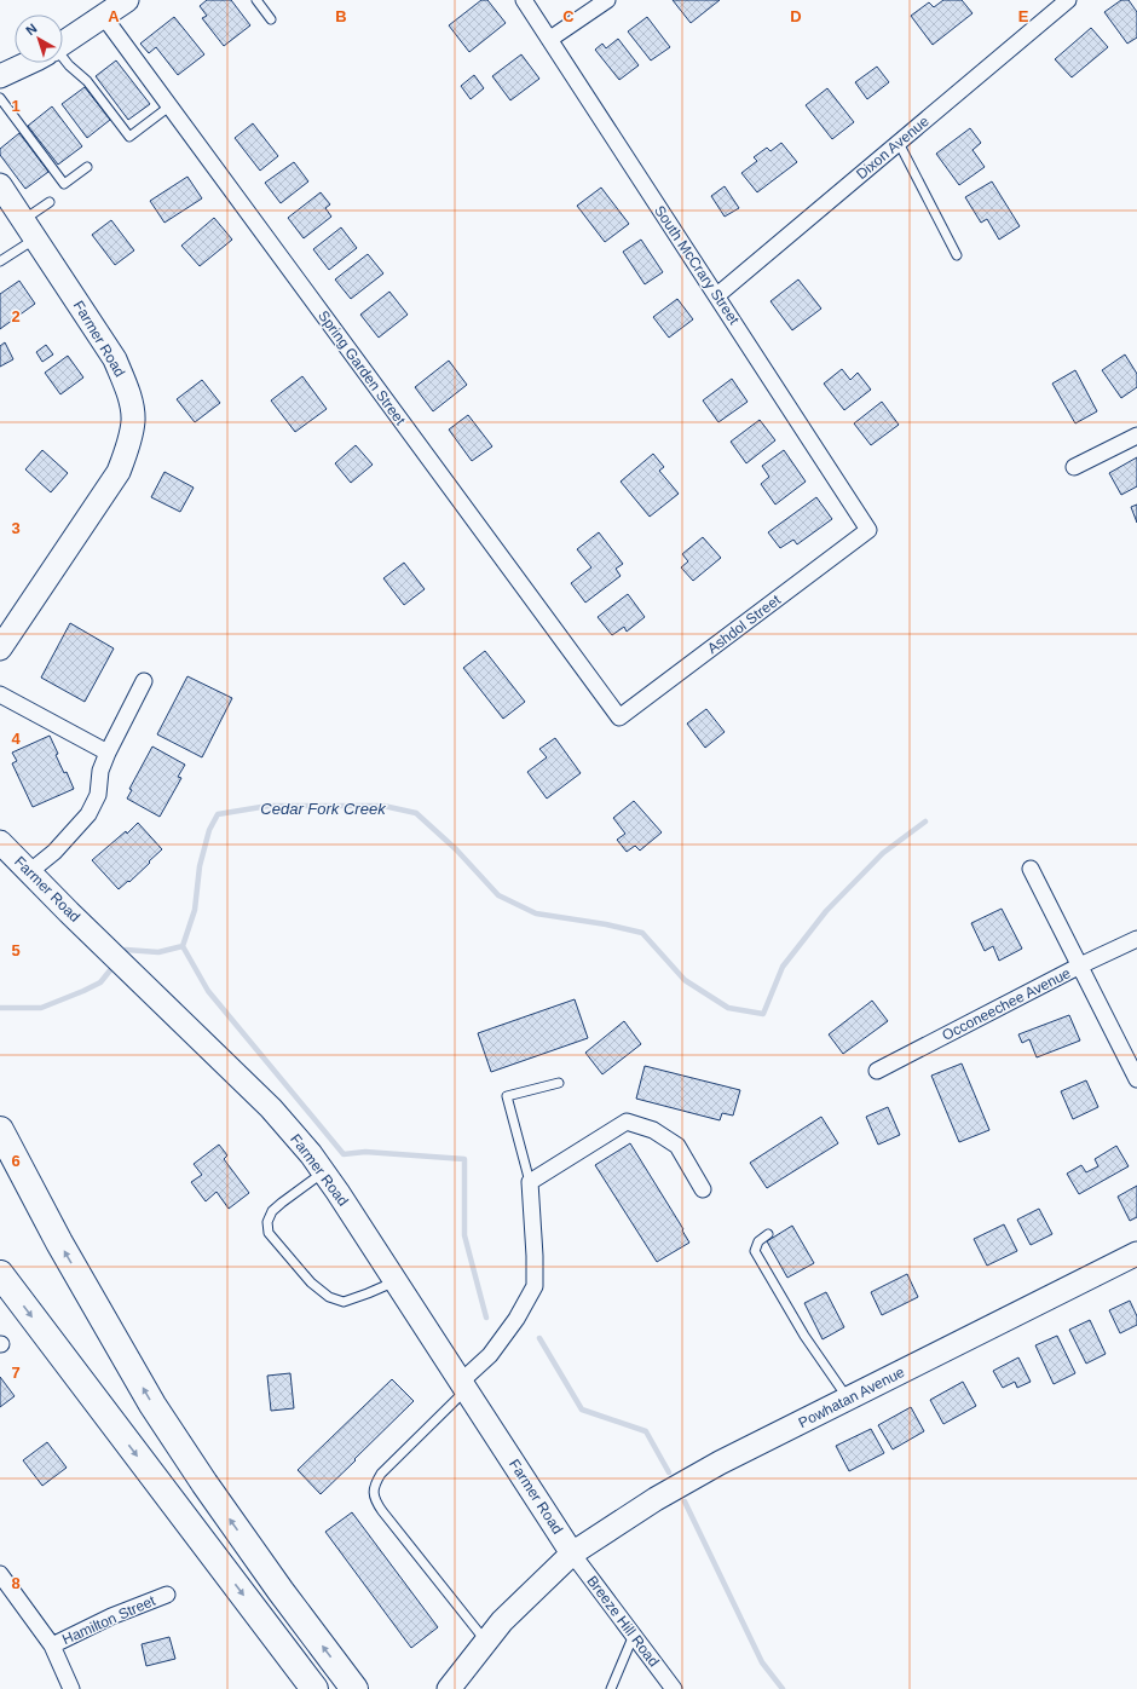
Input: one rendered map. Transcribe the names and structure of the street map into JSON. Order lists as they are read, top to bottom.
{
  "streets": {
    "street": [
      "Dixon Avenue",
      "South McCrary Street",
      "Farmer Road",
      "Spring Garden Street",
      "Ashdol Street",
      "Occoneechee Avenue",
      "Powhatan Avenue",
      "Hamilton Street",
      "Breeze Hill Road"
    ]
  },
  "crossings": [
    ["Dixon Avenue", "South McCrary Street"],
    ["South McCrary Street", "Ashdol Street"],
    ["Farmer Road", "Powhatan Avenue"],
    ["Farmer Road", "Breeze Hill Road"],
    ["Spring Garden Street", "Ashdol Street"],
    ["Powhatan Avenue", "Breeze Hill Road"]
  ],
  "water": ["Cedar Fork Creek"],
  "north": "top left",
  "grid": {
    "columns": [
      "A",
      "B",
      "C",
      "D",
      "E"
    ],
    "rows": [
      "1",
      "2",
      "3",
      "4",
      "5",
      "6",
      "7",
      "8"
    ]
  }
}
